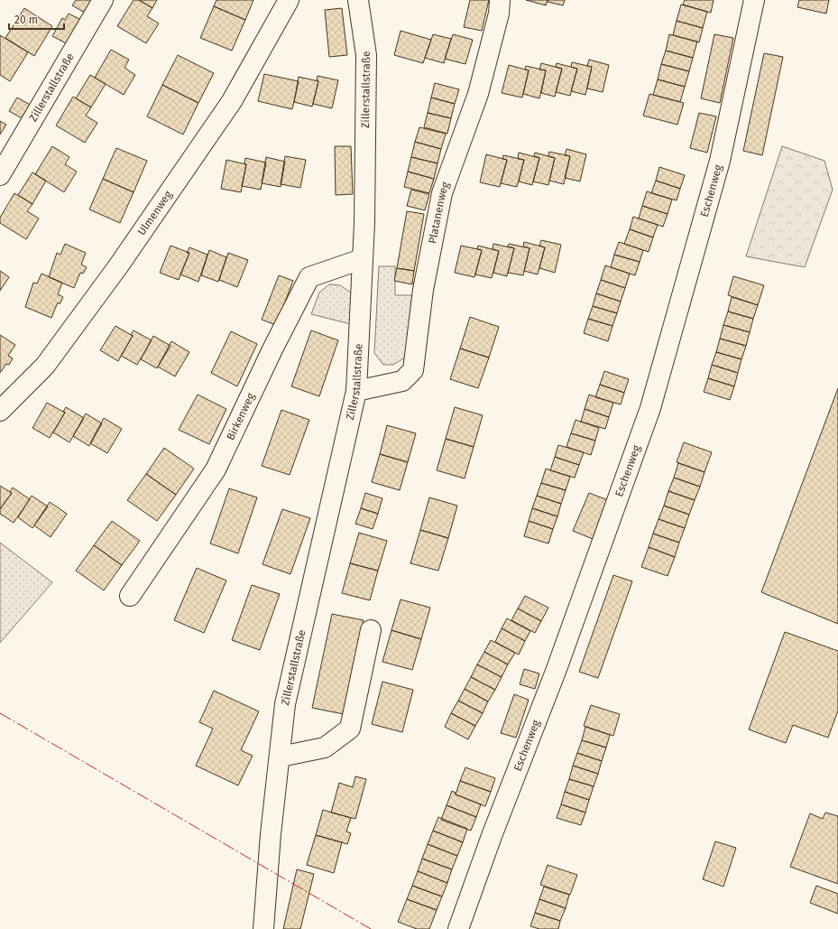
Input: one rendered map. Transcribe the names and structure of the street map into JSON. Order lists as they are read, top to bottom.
{
  "streets": {
    "street": [
      "Zillerstallstraße",
      "Eschenweg",
      "Ulmenweg",
      "Platanenweg",
      "Birkenweg"
    ]
  },
  "crossings": [
    ["Zillerstallstraße", "Platanenweg"],
    ["Zillerstallstraße", "Birkenweg"]
  ],
  "scale_bar": "20 m"
}
